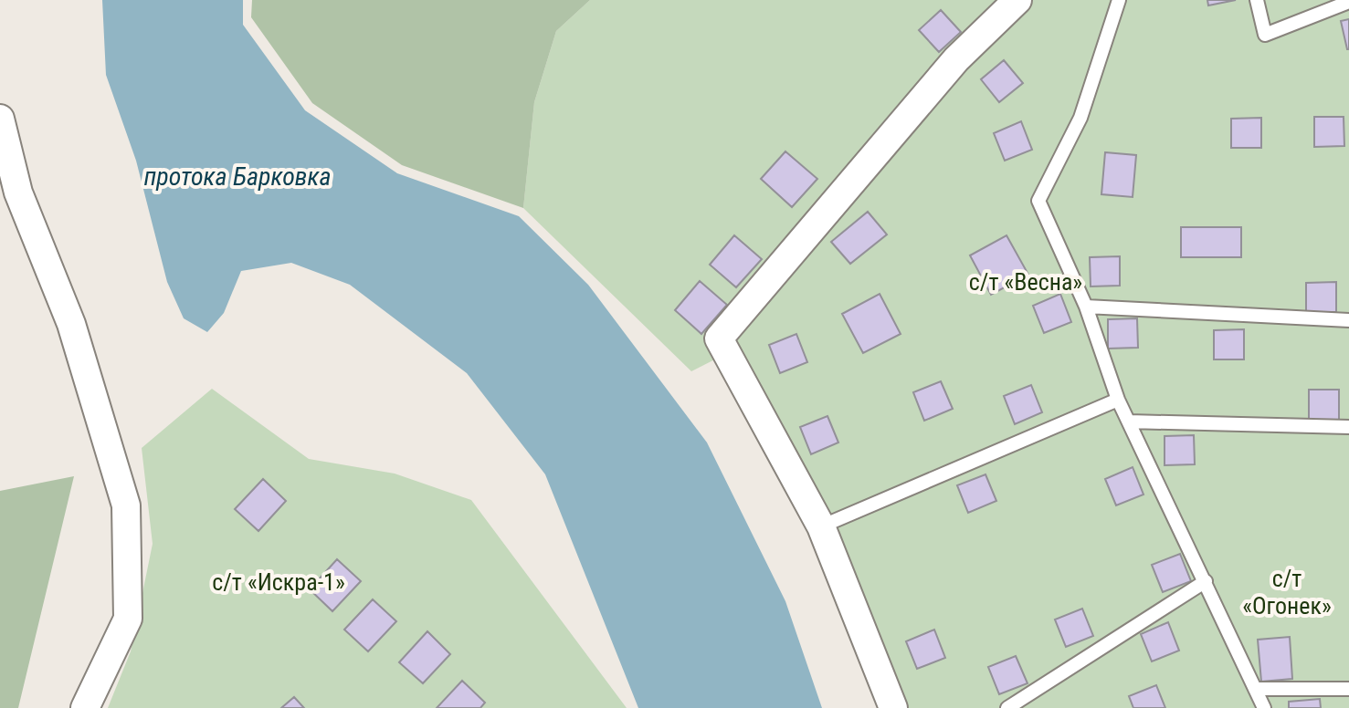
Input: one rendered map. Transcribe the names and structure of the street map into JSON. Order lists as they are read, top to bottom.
{
  "water": ["протока Барковка"],
  "parks": ["с/т «Весна»", "с/т «Огонек»", "с/т «Искра-1»"]
}
